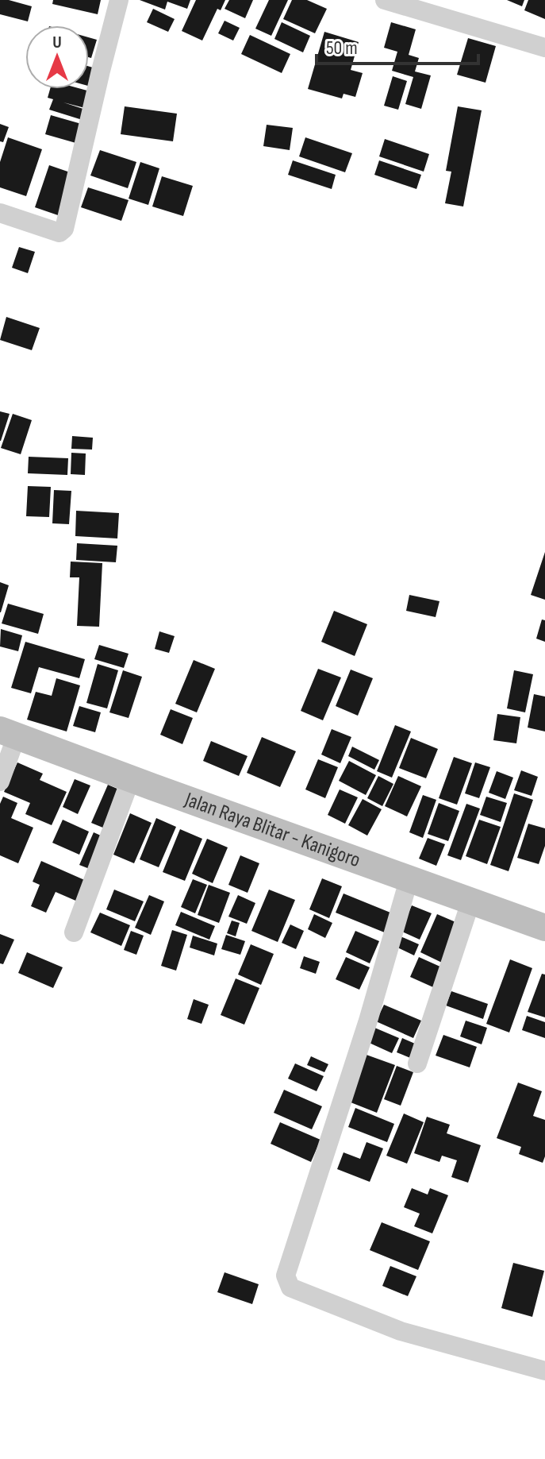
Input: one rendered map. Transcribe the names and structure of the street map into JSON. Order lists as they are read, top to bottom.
{
  "streets": {
    "main road": ["Jalan Raya Blitar - Kanigoro"]
  },
  "scale_bar": "50 m",
  "north": "top"
}
